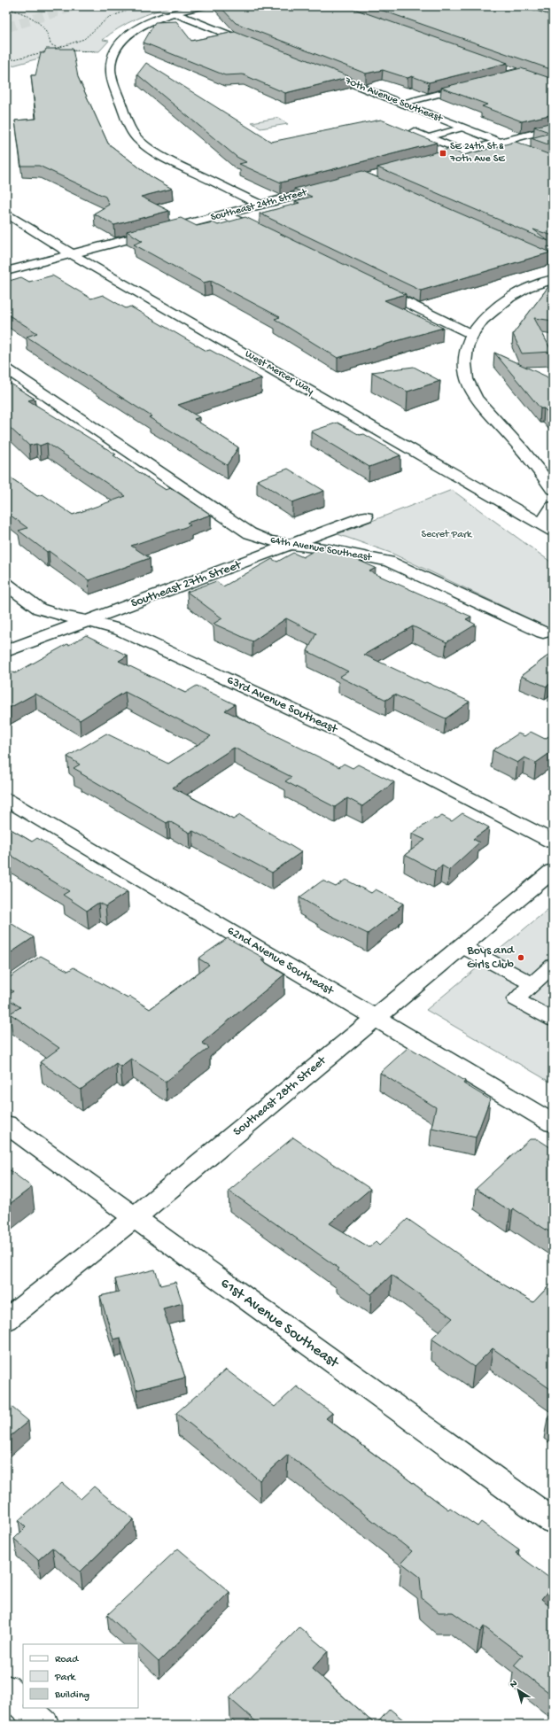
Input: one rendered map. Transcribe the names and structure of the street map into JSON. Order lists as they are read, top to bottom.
{
  "streets": {
    "street": [
      "70th Avenue Southeast",
      "Southeast 24th Street",
      "West Mercer Way",
      "64th Avenue Southeast",
      "Southeast 27th Street",
      "63rd Avenue Southeast",
      "62nd Avenue Southeast",
      "Southeast 28th Street",
      "61st Avenue Southeast"
    ]
  },
  "crossings": [
    ["70th Avenue Southeast", "Southeast 24th Street"],
    ["Southeast 24th Street", "West Mercer Way"],
    ["64th Avenue Southeast", "Southeast 27th Street"],
    ["Southeast 27th Street", "63rd Avenue Southeast"],
    ["62nd Avenue Southeast", "Southeast 28th Street"],
    ["Southeast 28th Street", "61st Avenue Southeast"]
  ],
  "parks": ["Secret Park"],
  "places": {
    "transit": ["SE 24th St & 70th Ave SE"],
    "other": ["Boys and Girls Club"]
  },
  "legend": ["Road", "Park", "Building"],
  "north": "top left"
}
